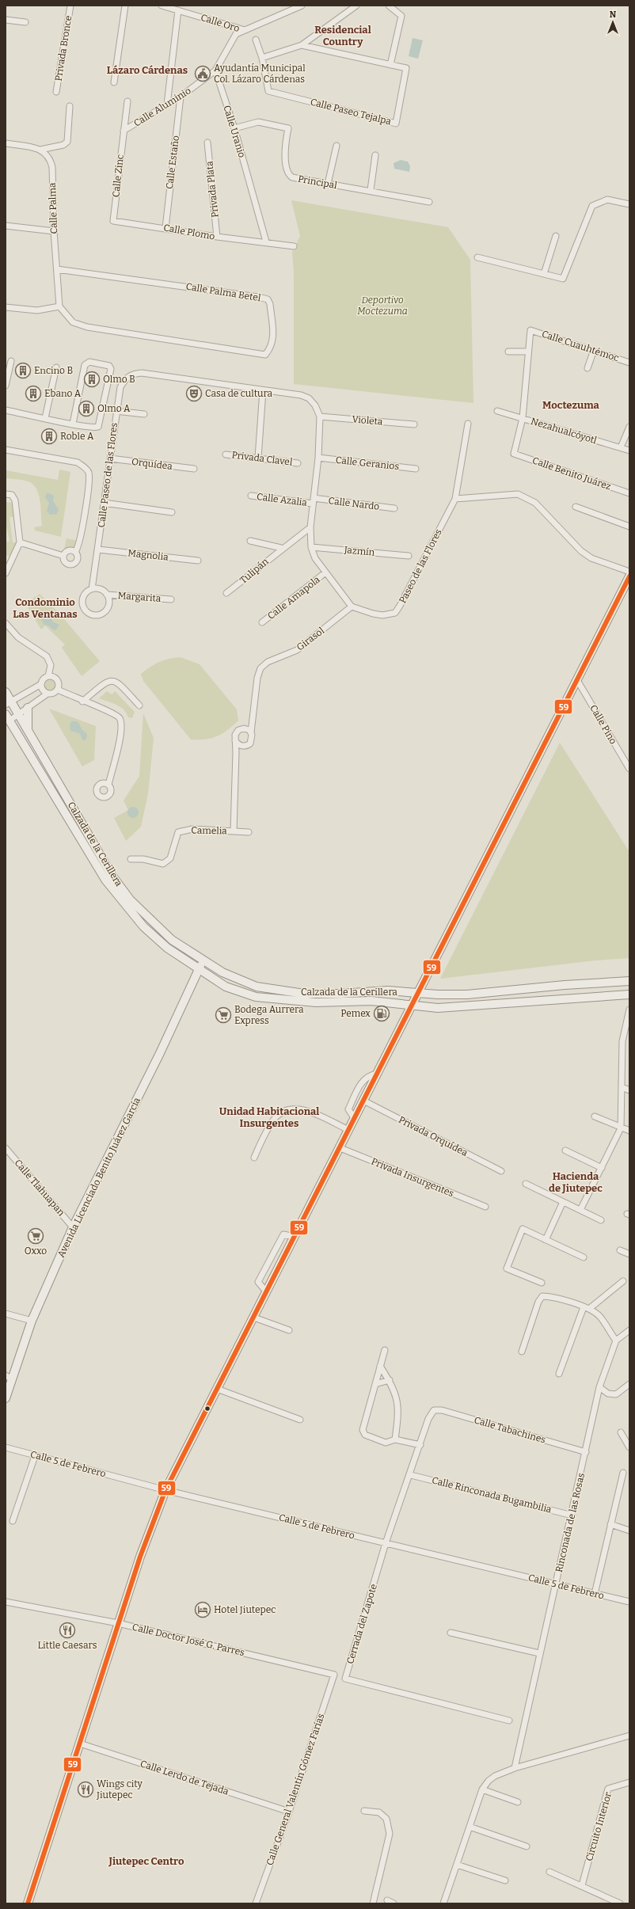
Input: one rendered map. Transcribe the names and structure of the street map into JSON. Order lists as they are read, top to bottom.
{
  "streets": {
    "main road": ["Calzada de la Cerillera", "Avenida Licenciado Benito Juárez García"],
    "street": [
      "Calle Oro",
      "Privada Bronce",
      "Calle Aluminio",
      "Calle Paseo Tejalpa",
      "Calle Uranio",
      "Calle Estaño",
      "Calle Zinc",
      "Principal",
      "Privada Plata",
      "Calle Palma",
      "Calle Plomo",
      "Calle Palma Betel",
      "Calle Cuauhtémoc",
      "Violeta",
      "Nezahualcóyotl",
      "Privada Clavel",
      "Calle Geranios",
      "Orquídea",
      "Calle Benito Juárez",
      "Calle Paseo de las Flores",
      "Calle Azalia",
      "Calle Nardo",
      "Jazmín",
      "Magnolia",
      "Paseo de las Flores",
      "Tulipán",
      "Margarita",
      "Calle Amapola",
      "Girasol",
      "Calle Pino",
      "Camelia",
      "Privada Orquídea",
      "Privada Insurgentes",
      "Calle Tlahuapan",
      "Calle Tabachines",
      "Calle 5 de Febrero",
      "Calle Rinconada Bugambilia",
      "Rinconada de las Rosas",
      "Cerrada del Zapote",
      "Calle Doctor José G. Parres",
      "Calle Lerdo de Tejada",
      "Calle General Valentín Gómez Farías",
      "Circuito Interior"
    ]
  },
  "crossings": [
    ["Calle Aluminio", "Calle Uranio"],
    ["Calle Aluminio", "Calle Estaño"],
    ["Calle Aluminio", "Calle Zinc"],
    ["Calle Uranio", "Principal"],
    ["Calle Uranio", "Calle Plomo"],
    ["Calle Estaño", "Calle Plomo"],
    ["Calle Zinc", "Calle Plomo"],
    ["Privada Plata", "Calle Plomo"],
    ["Calle Palma", "Calle Palma Betel"],
    ["Violeta", "Calle Paseo de las Flores"],
    ["Nezahualcóyotl", "Calle Benito Juárez"],
    ["Calle Geranios", "Calle Paseo de las Flores"],
    ["Orquídea", "Calle Paseo de las Flores"],
    ["Calle Paseo de las Flores", "Calle Azalia"],
    ["Calle Paseo de las Flores", "Calle Nardo"],
    ["Calle Paseo de las Flores", "Magnolia"],
    ["Calle Paseo de las Flores", "Tulipán"],
    ["Calle Paseo de las Flores", "Margarita"],
    ["Calle Azalia", "Calle Nardo"],
    ["Paseo de las Flores", "Girasol"],
    ["Girasol", "Camelia"],
    ["Calzada de la Cerillera", "Avenida Licenciado Benito Juárez García"],
    ["Avenida Licenciado Benito Juárez García", "Calle Tlahuapan"],
    ["Calle Tabachines", "Rinconada de las Rosas"],
    ["Calle Tabachines", "Cerrada del Zapote"],
    ["Calle 5 de Febrero", "Rinconada de las Rosas"],
    ["Calle 5 de Febrero", "Cerrada del Zapote"],
    ["Calle Rinconada Bugambilia", "Rinconada de las Rosas"],
    ["Calle Rinconada Bugambilia", "Cerrada del Zapote"],
    ["Calle Doctor José G. Parres", "Calle General Valentín Gómez Farías"],
    ["Calle Lerdo de Tejada", "Calle General Valentín Gómez Farías"]
  ],
  "districts": [
    "Residencial Country",
    "Lázaro Cárdenas",
    "Moctezuma",
    "Condominio Las Ventanas",
    "Unidad Habitacional Insurgentes",
    "Hacienda de Jiutepec",
    "Jiutepec Centro"
  ],
  "parks": ["Deportivo Moctezuma"],
  "places": {
    "public building": ["Ayudantía Municipal Col. Lázaro Cárdenas"],
    "building": [
      "Encino B",
      "Olmo B",
      "Ebano A",
      "Olmo A",
      "Roble A"
    ],
    "theatre": ["Casa de cultura"],
    "fuel station": ["Pemex"],
    "supermarket": ["Bodega Aurrera Express", "Oxxo"],
    "hotel": ["Hotel Jiutepec"],
    "restaurant": ["Little Caesars", "Wings city Jiutepec"]
  },
  "lines": ["transit line 59"],
  "north": "top"
}
